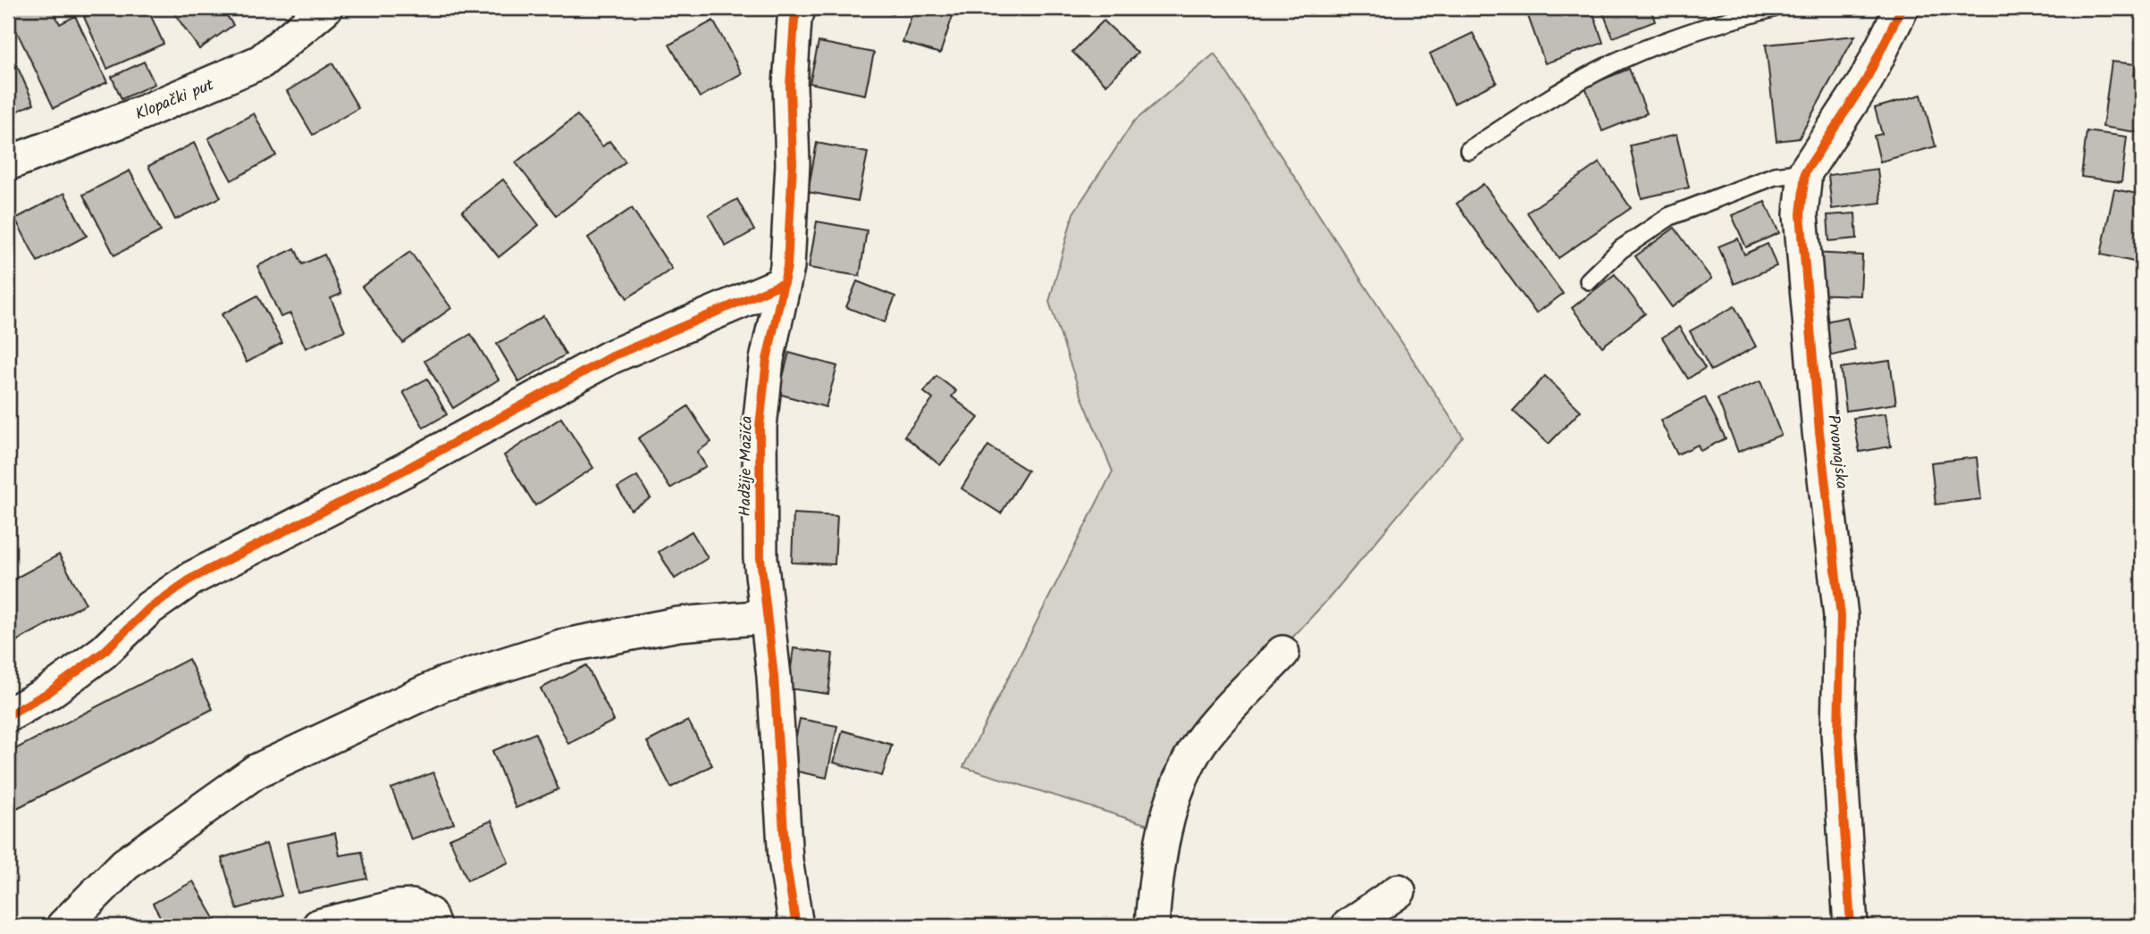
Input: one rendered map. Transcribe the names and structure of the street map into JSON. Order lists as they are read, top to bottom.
{
  "streets": {
    "street": ["Klopački put", "Prvomajska", "Hadžije Mazića"]
  }
}
